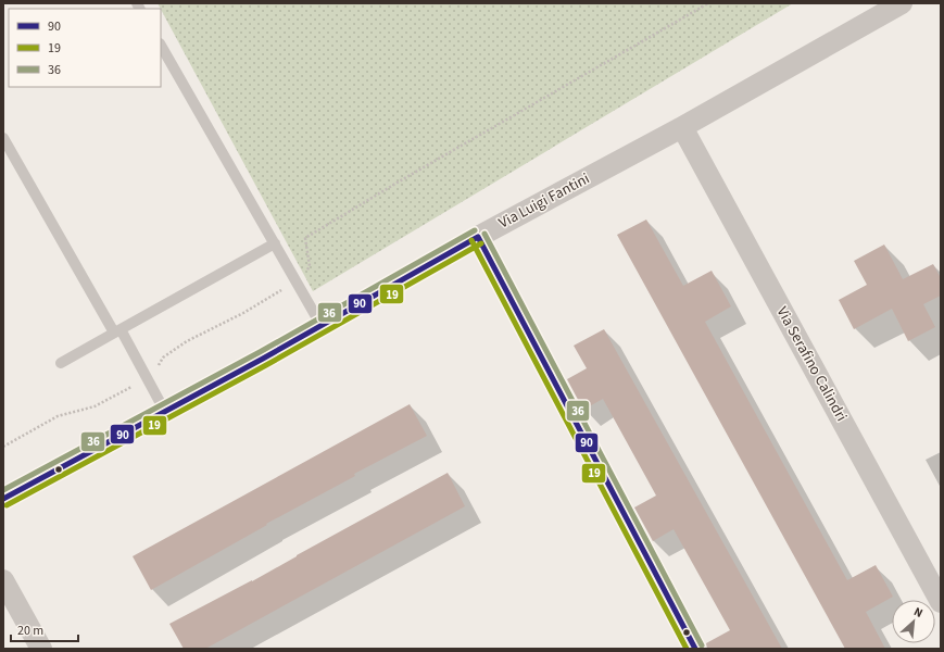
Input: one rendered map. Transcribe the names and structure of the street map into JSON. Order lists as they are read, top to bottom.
{
  "streets": {
    "street": ["Via Luigi Fantini", "Via Serafino Calindri"]
  },
  "crossings": [
    ["Via Luigi Fantini", "Via Serafino Calindri"]
  ],
  "lines": ["transit line 36", "transit line 90", "transit line 19"],
  "legend": ["90", "19", "36"],
  "scale_bar": "20 m",
  "north": "top right"
}
